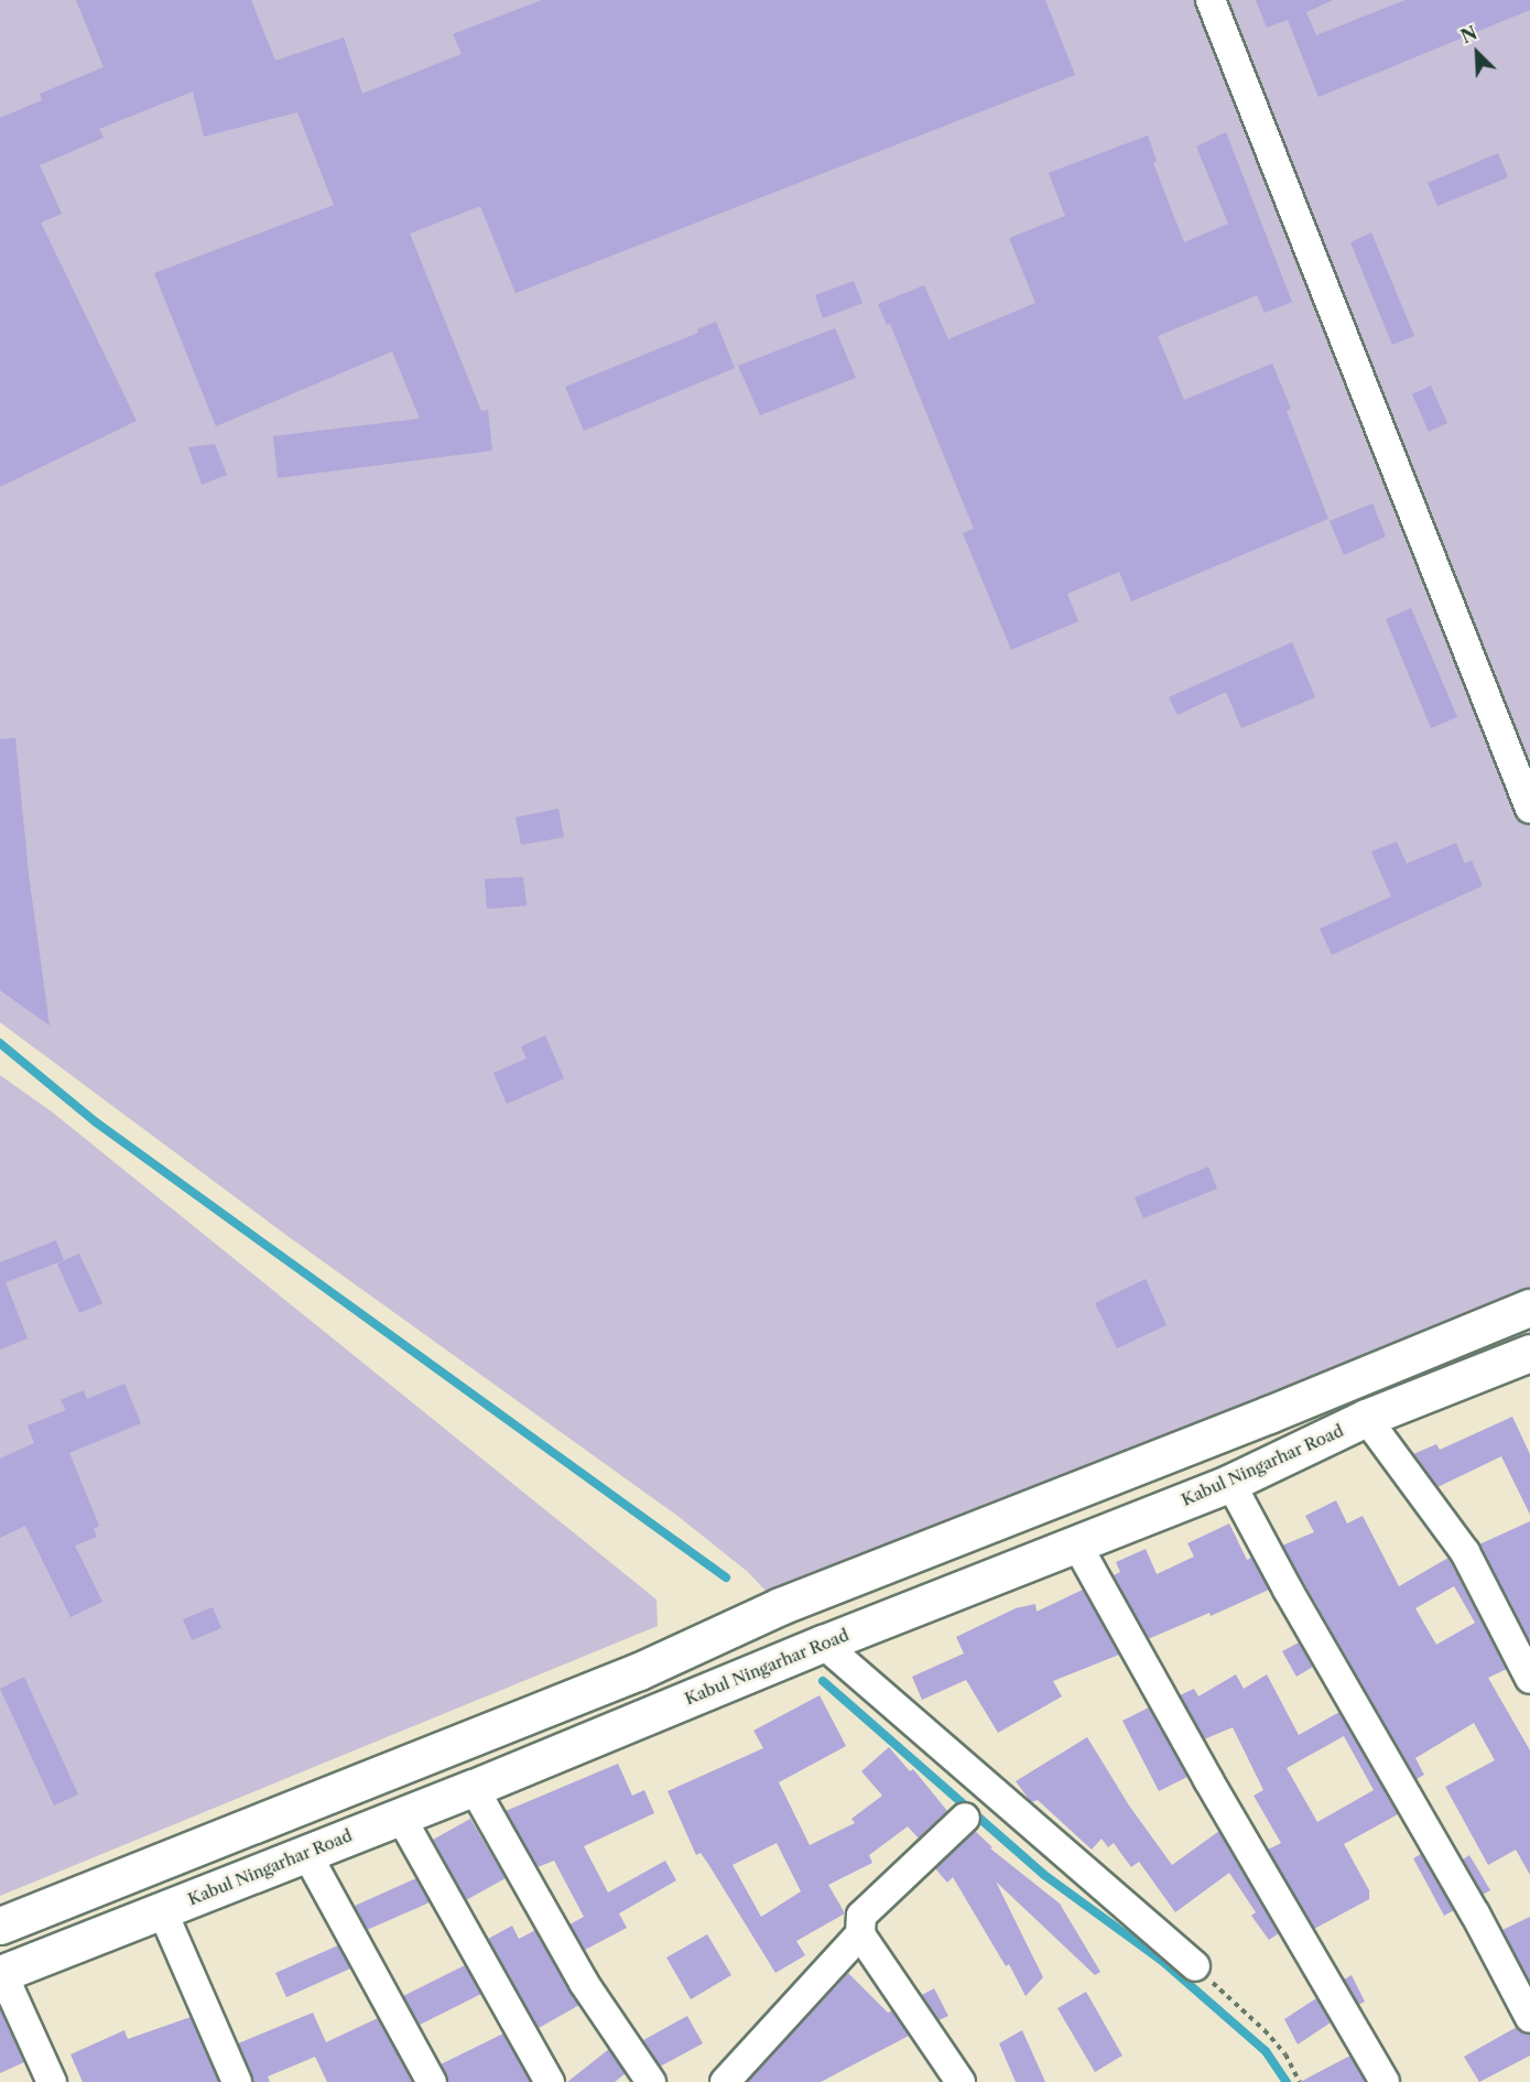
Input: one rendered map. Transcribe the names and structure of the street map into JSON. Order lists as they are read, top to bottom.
{
  "streets": {
    "highway": ["Kabul Ningarhar Road"]
  },
  "north": "top left"
}
